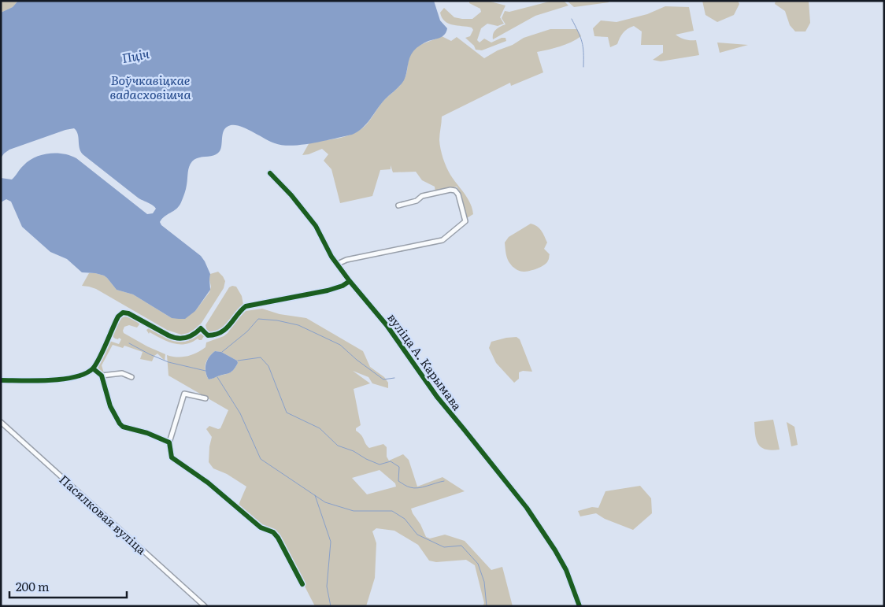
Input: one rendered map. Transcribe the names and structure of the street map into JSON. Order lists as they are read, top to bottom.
{
  "streets": {
    "street": ["вуліца А. Карымава", "Пасялковая вуліца"]
  },
  "water": ["Пціч", "Воўчкавіцкае вадасховішча"],
  "scale_bar": "200 m"
}
